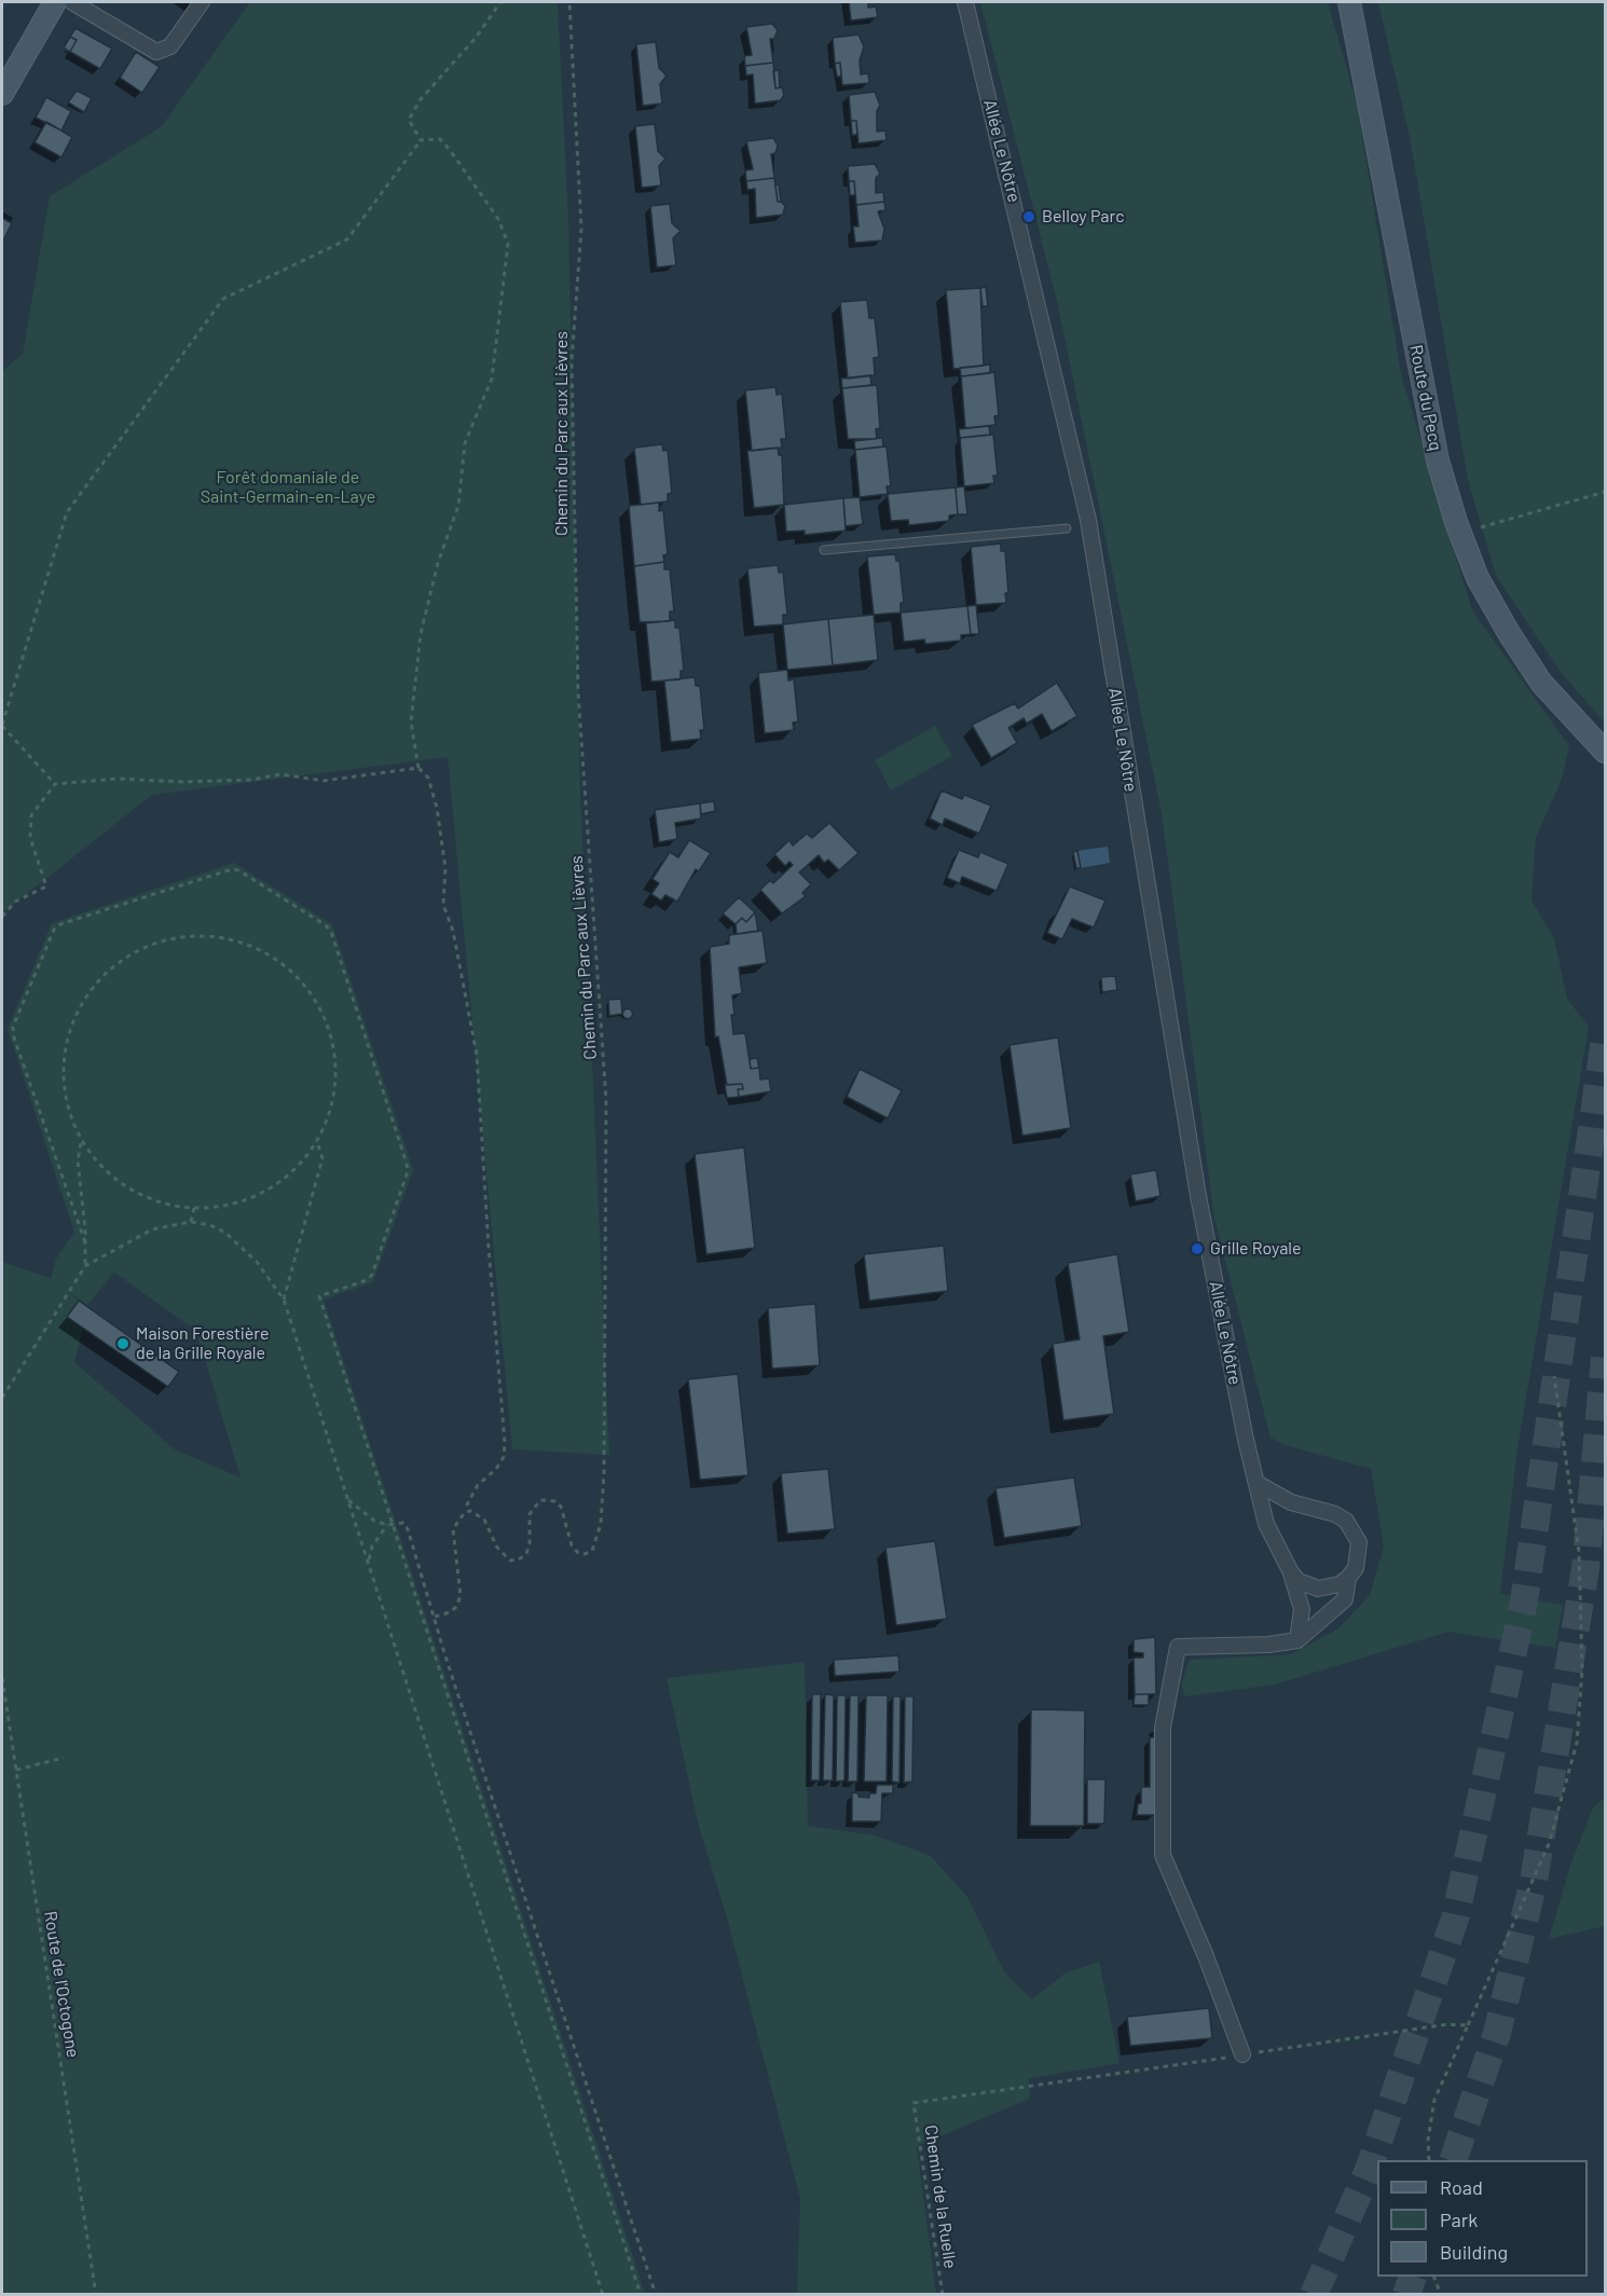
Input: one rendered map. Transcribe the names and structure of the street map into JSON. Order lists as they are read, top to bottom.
{
  "streets": {
    "main road": ["Route du Pecq"],
    "street": ["Allée Le Nôtre"],
    "path": ["Chemin du Parc aux Lièvres", "Route de l'Octogone", "Chemin de la Ruelle"]
  },
  "parks": ["Forêt domaniale de Saint-Germain-en-Laye"],
  "places": ["Belloy Parc", "Grille Royale", "Maison Forestière de la Grille Royale"],
  "legend": ["Road", "Park", "Building"]
}
